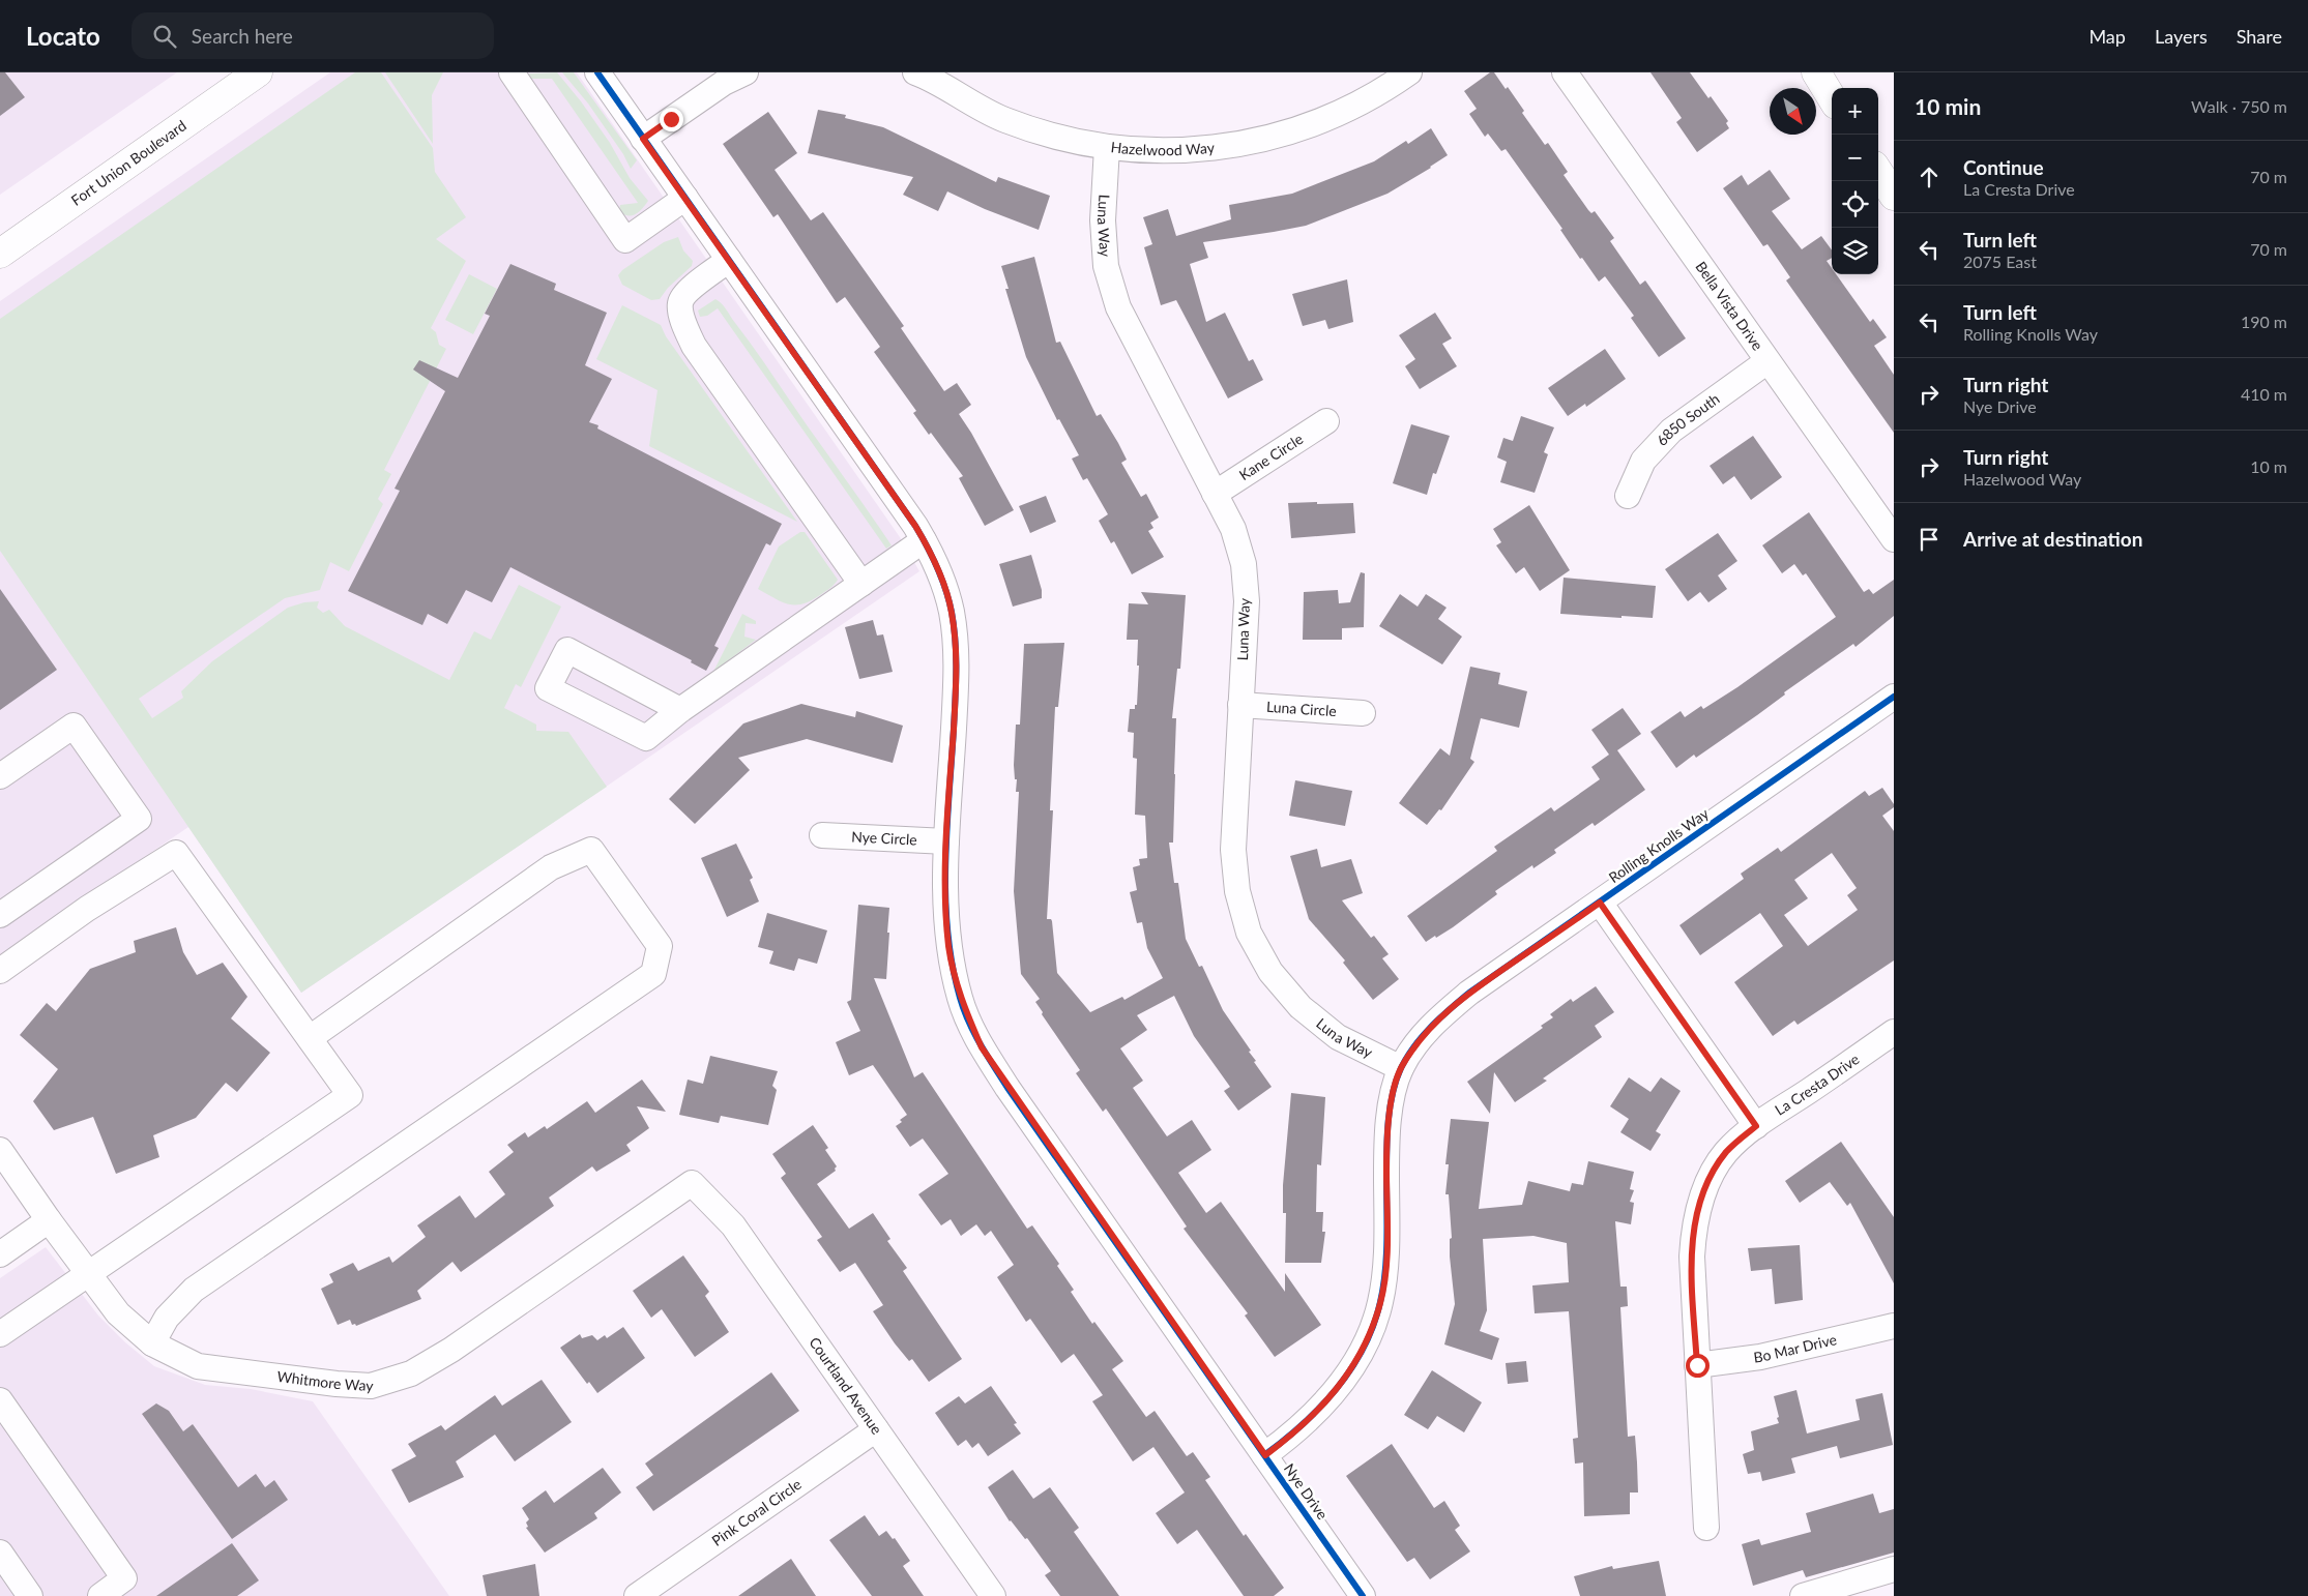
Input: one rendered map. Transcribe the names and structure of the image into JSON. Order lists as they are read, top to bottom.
{
  "streets": {
    "main road": ["Fort Union Boulevard"],
    "street": [
      "Hazelwood Way",
      "Luna Way",
      "Bella Vista Drive",
      "6850 South",
      "Kane Circle",
      "Luna Circle",
      "Nye Circle",
      "Rolling Knolls Way",
      "La Cresta Drive",
      "Bo Mar Drive",
      "Whitmore Way",
      "Courtland Avenue",
      "Nye Drive",
      "Pink Coral Circle"
    ]
  },
  "crossings": [
    ["Hazelwood Way", "Luna Way"],
    ["Luna Way", "Kane Circle"],
    ["Luna Way", "Luna Circle"],
    ["Luna Way", "Rolling Knolls Way"],
    ["Bella Vista Drive", "6850 South"],
    ["Nye Circle", "Nye Drive"],
    ["Rolling Knolls Way", "Nye Drive"],
    ["La Cresta Drive", "Bo Mar Drive"],
    ["Whitmore Way", "Courtland Avenue"],
    ["Courtland Avenue", "Pink Coral Circle"]
  ],
  "north": "bottom right",
  "page": {
    "header": "Locato",
    "search": "Search here",
    "nav": ["Map", "Layers", "Share"],
    "heading": ["10 min", "Walk · 750 m"],
    "map_buttons": ["+", "−"],
    "list": [
      ["Continue", "La Cresta Drive", "70 m"],
      ["Turn left", "2075 East", "70 m"],
      ["Turn left", "Rolling Knolls Way", "190 m"],
      ["Turn right", "Nye Drive", "410 m"],
      ["Turn right", "Hazelwood Way", "10 m"],
      "Arrive at destination"
    ]
  }
}
